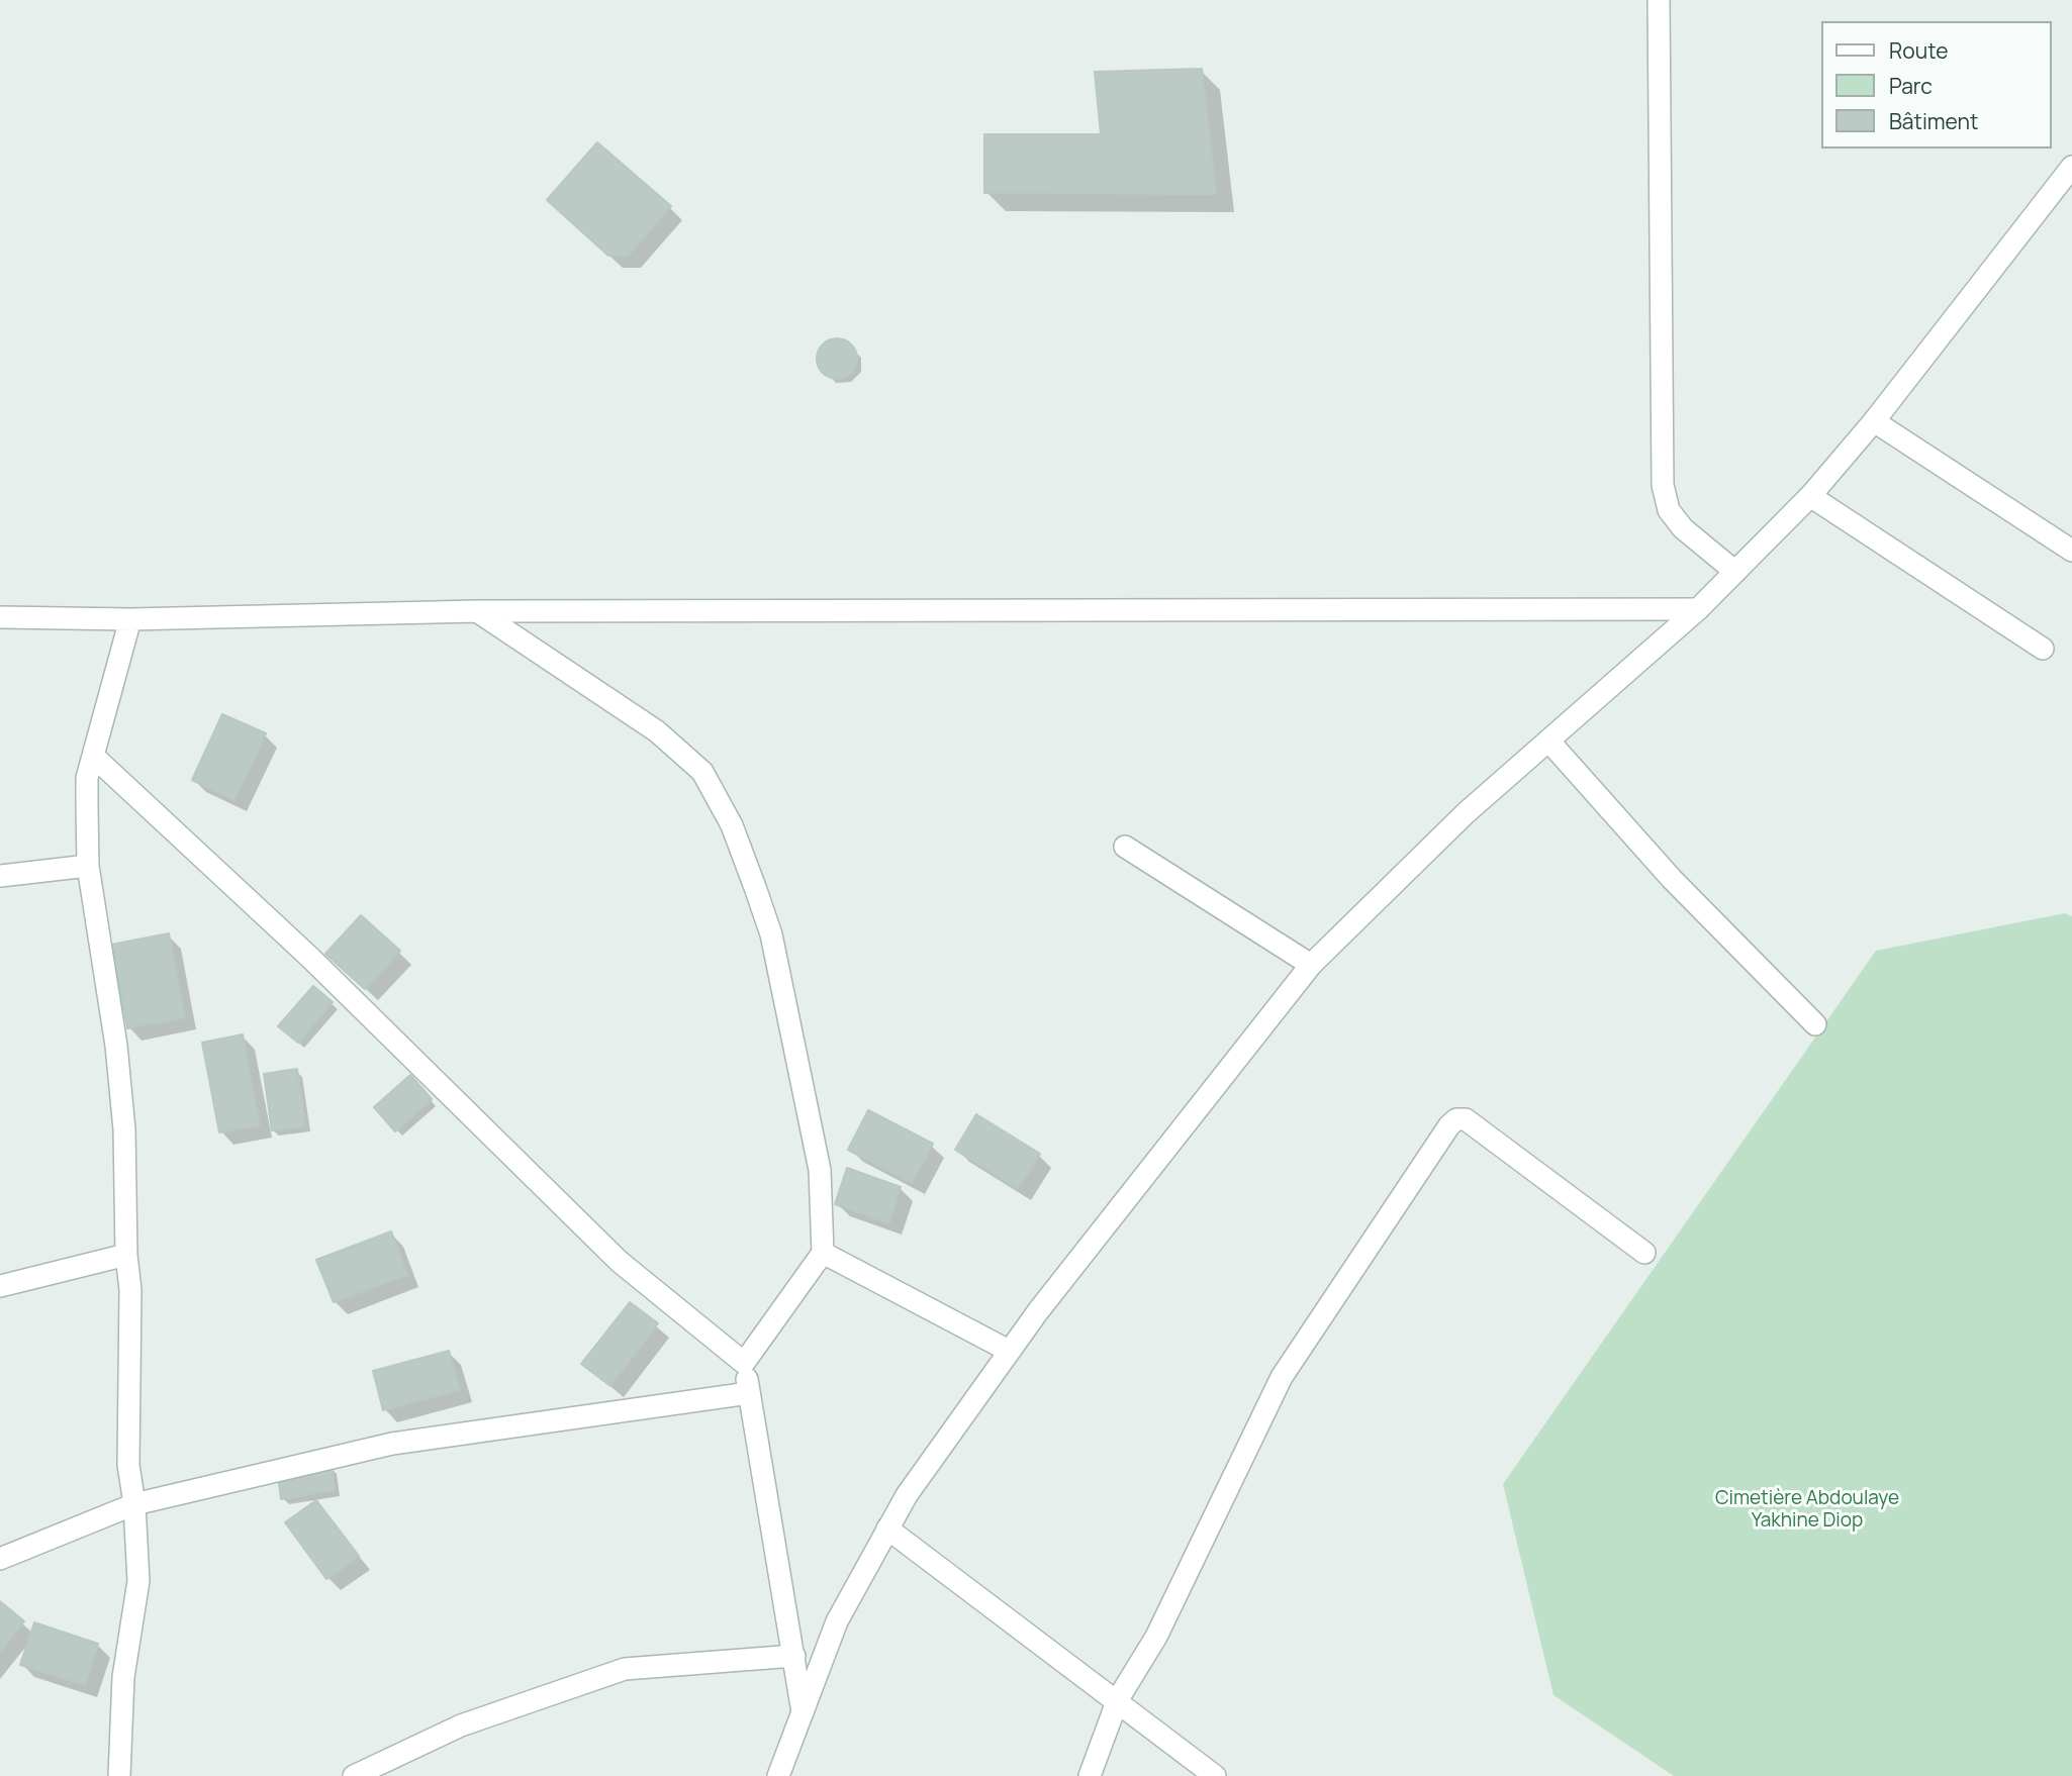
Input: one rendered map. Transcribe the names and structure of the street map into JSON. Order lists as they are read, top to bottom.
{
  "parks": ["Cimetière Abdoulaye Yakhine Diop"],
  "legend": ["Route", "Parc", "Bâtiment"]
}
